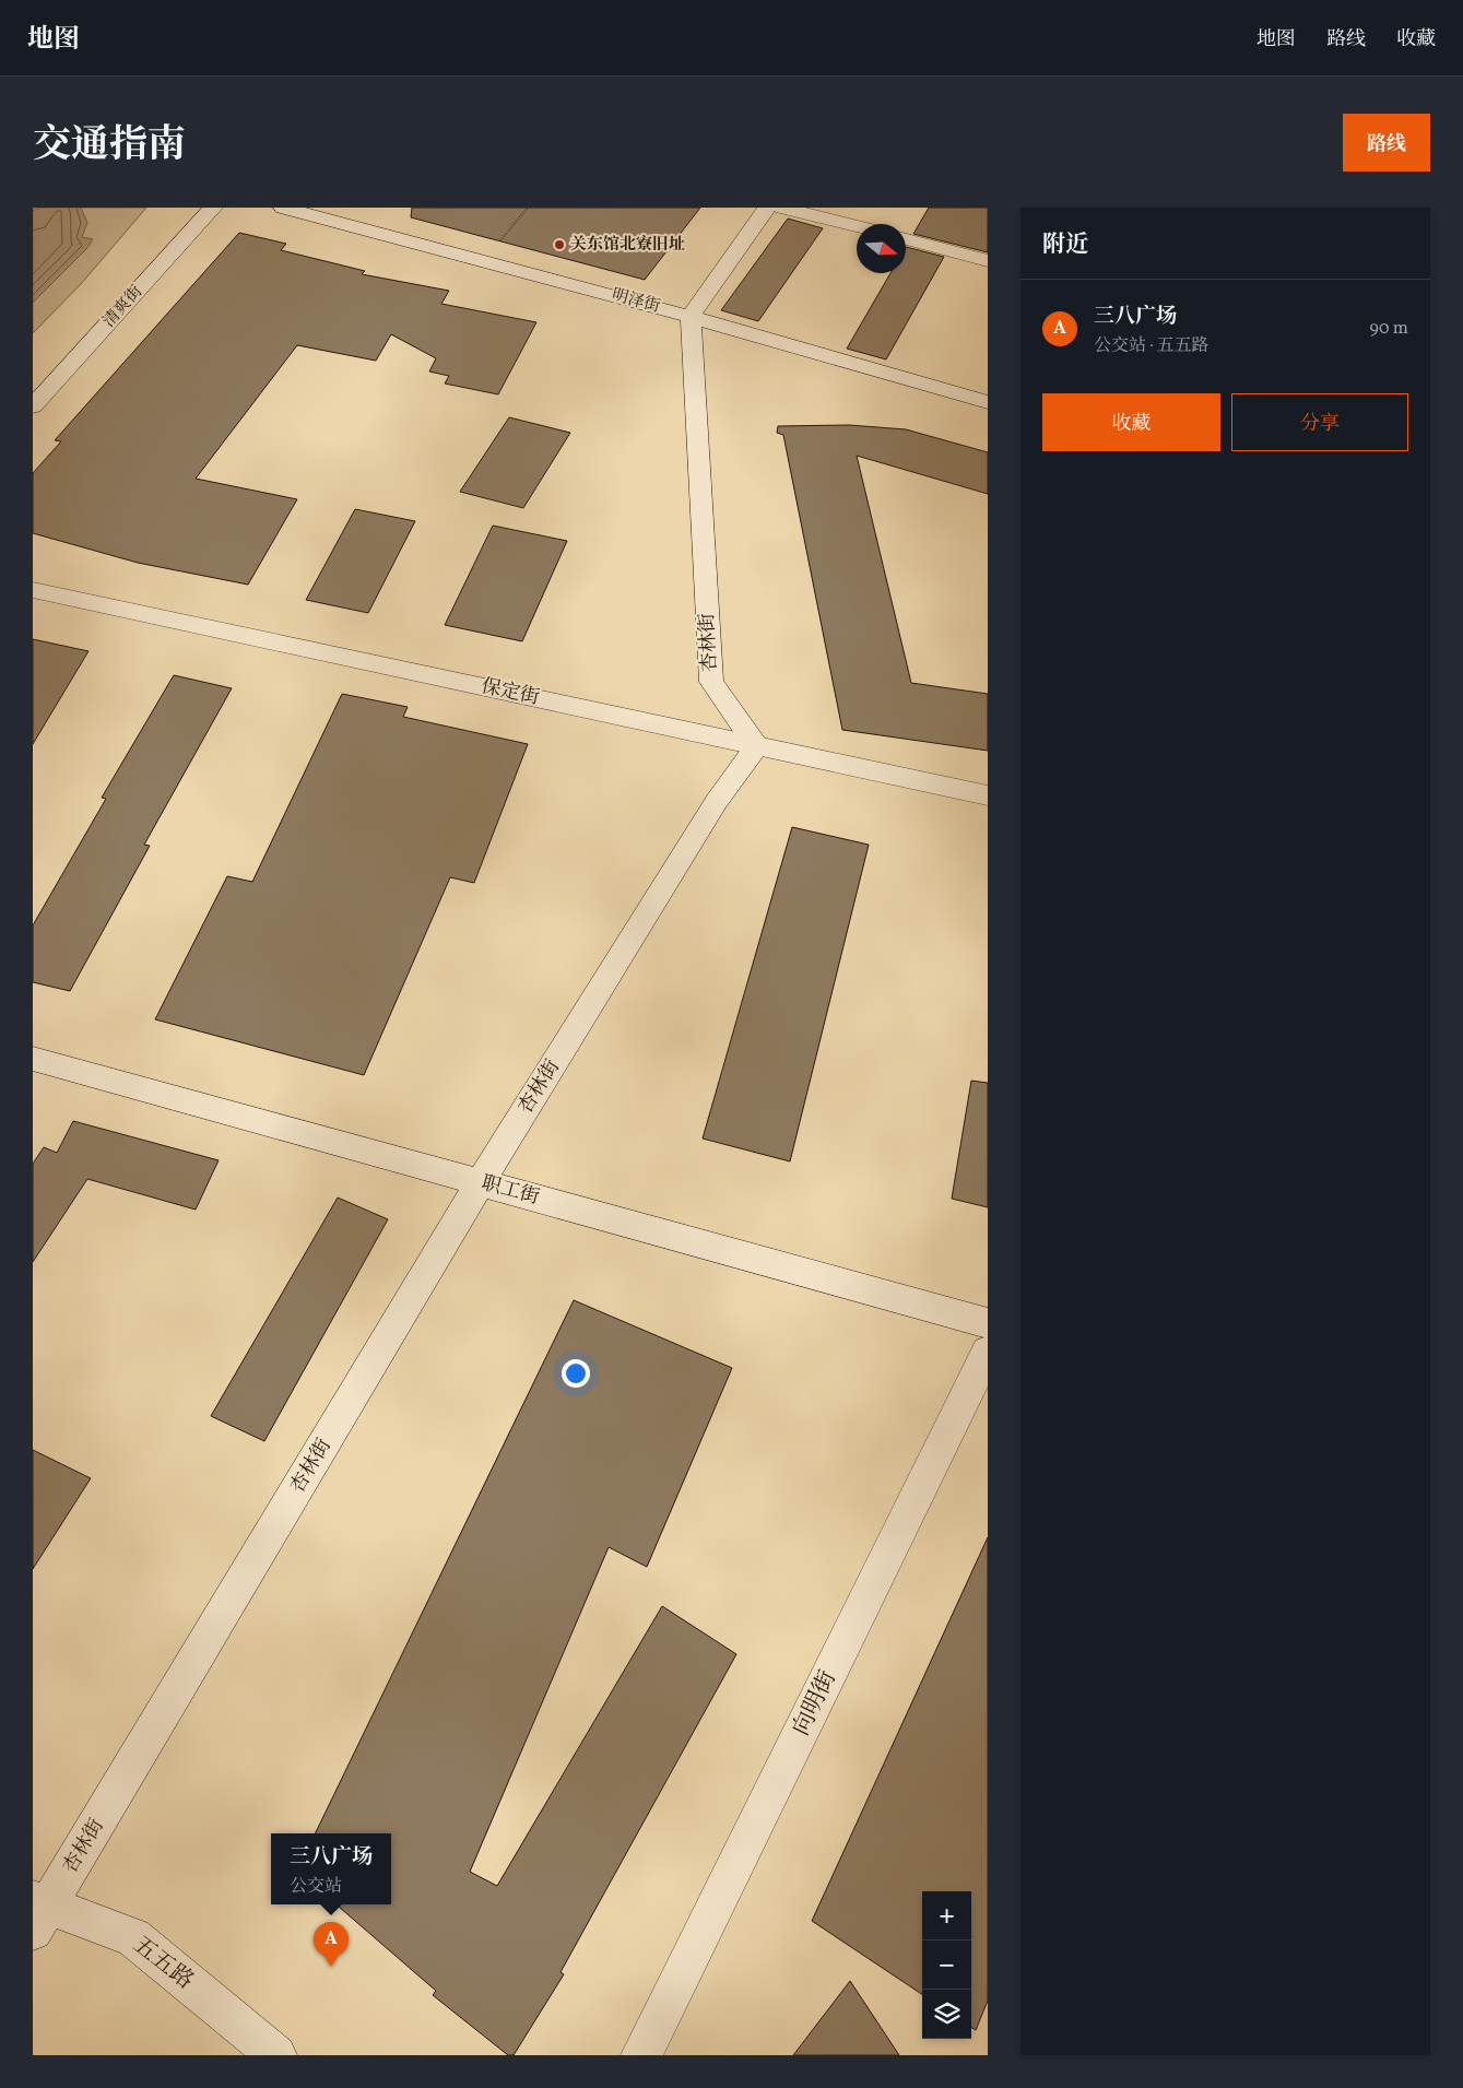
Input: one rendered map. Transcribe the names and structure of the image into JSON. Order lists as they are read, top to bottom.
{
  "streets": {
    "street": [
      "明泽街",
      "清爽街",
      "杏林街",
      "保定街",
      "职工街",
      "向明街",
      "五五路"
    ]
  },
  "crossings": [
    ["明泽街", "杏林街"],
    ["杏林街", "保定街"],
    ["杏林街", "职工街"],
    ["杏林街", "五五路"]
  ],
  "places": ["关东馆北寮旧址"],
  "north": "right",
  "page": {
    "header": "地图",
    "nav": ["地图", "路线", "收藏"],
    "title": "交通指南",
    "buttons": [
      "路线",
      ["收藏", "分享"]
    ],
    "heading": "附近",
    "list": [
      {
        "mark": "A",
        "name": "三八广场",
        "note": "公交站 · 五五路",
        "value": "90 m"
      }
    ],
    "popup": ["三八广场", "公交站"],
    "map_buttons": ["+", "−"],
    "pins": "A"
  }
}
